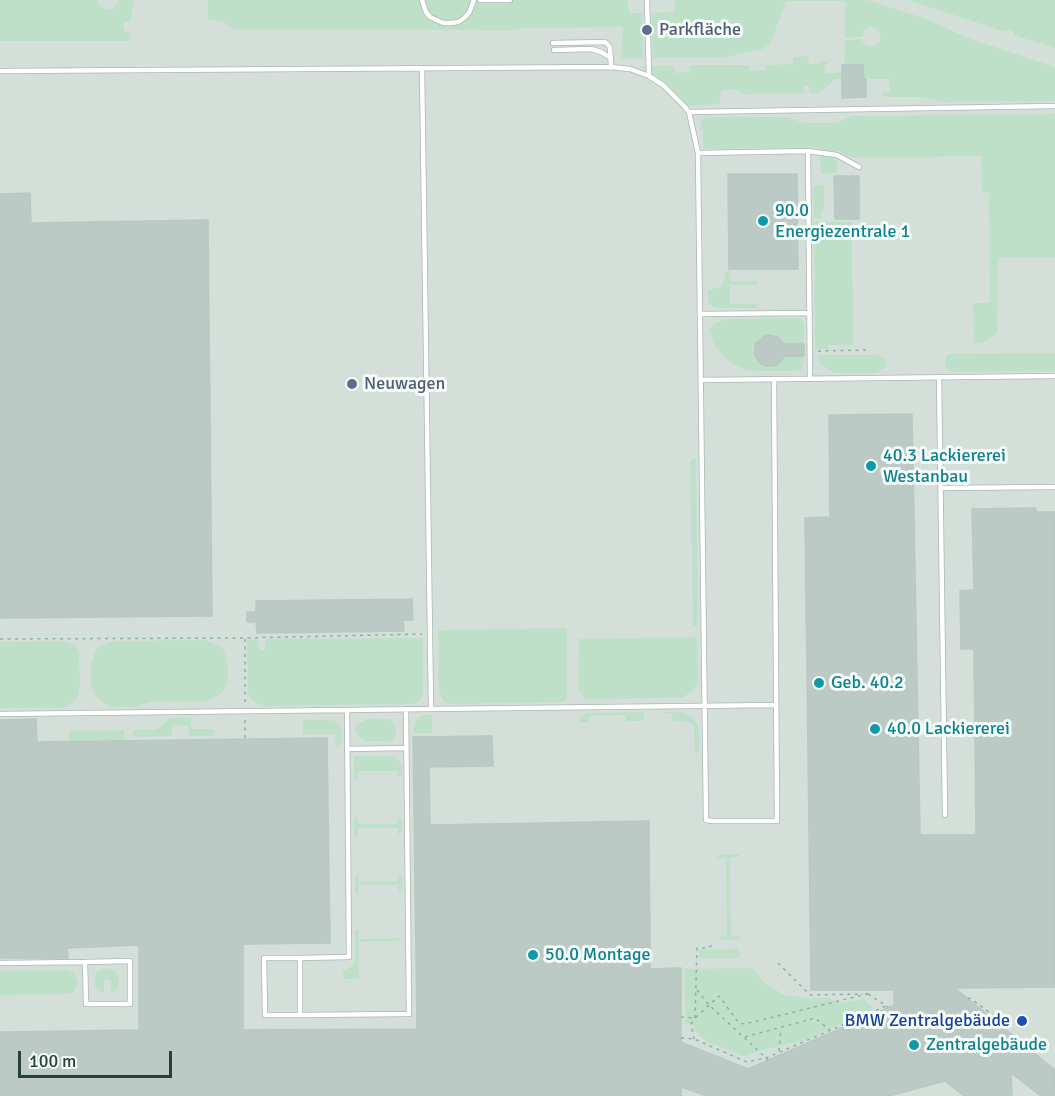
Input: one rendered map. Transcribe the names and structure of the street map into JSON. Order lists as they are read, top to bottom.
{
  "places": [
    "Parkfläche",
    "90.0 Energiezentrale 1",
    "Neuwagen",
    "40.3 Lackiererei Westanbau",
    "Geb. 40.2",
    "40.0 Lackiererei",
    "50.0 Montage",
    "BMW Zentralgebäude",
    "Zentralgebäude"
  ],
  "scale_bar": "100 m"
}
